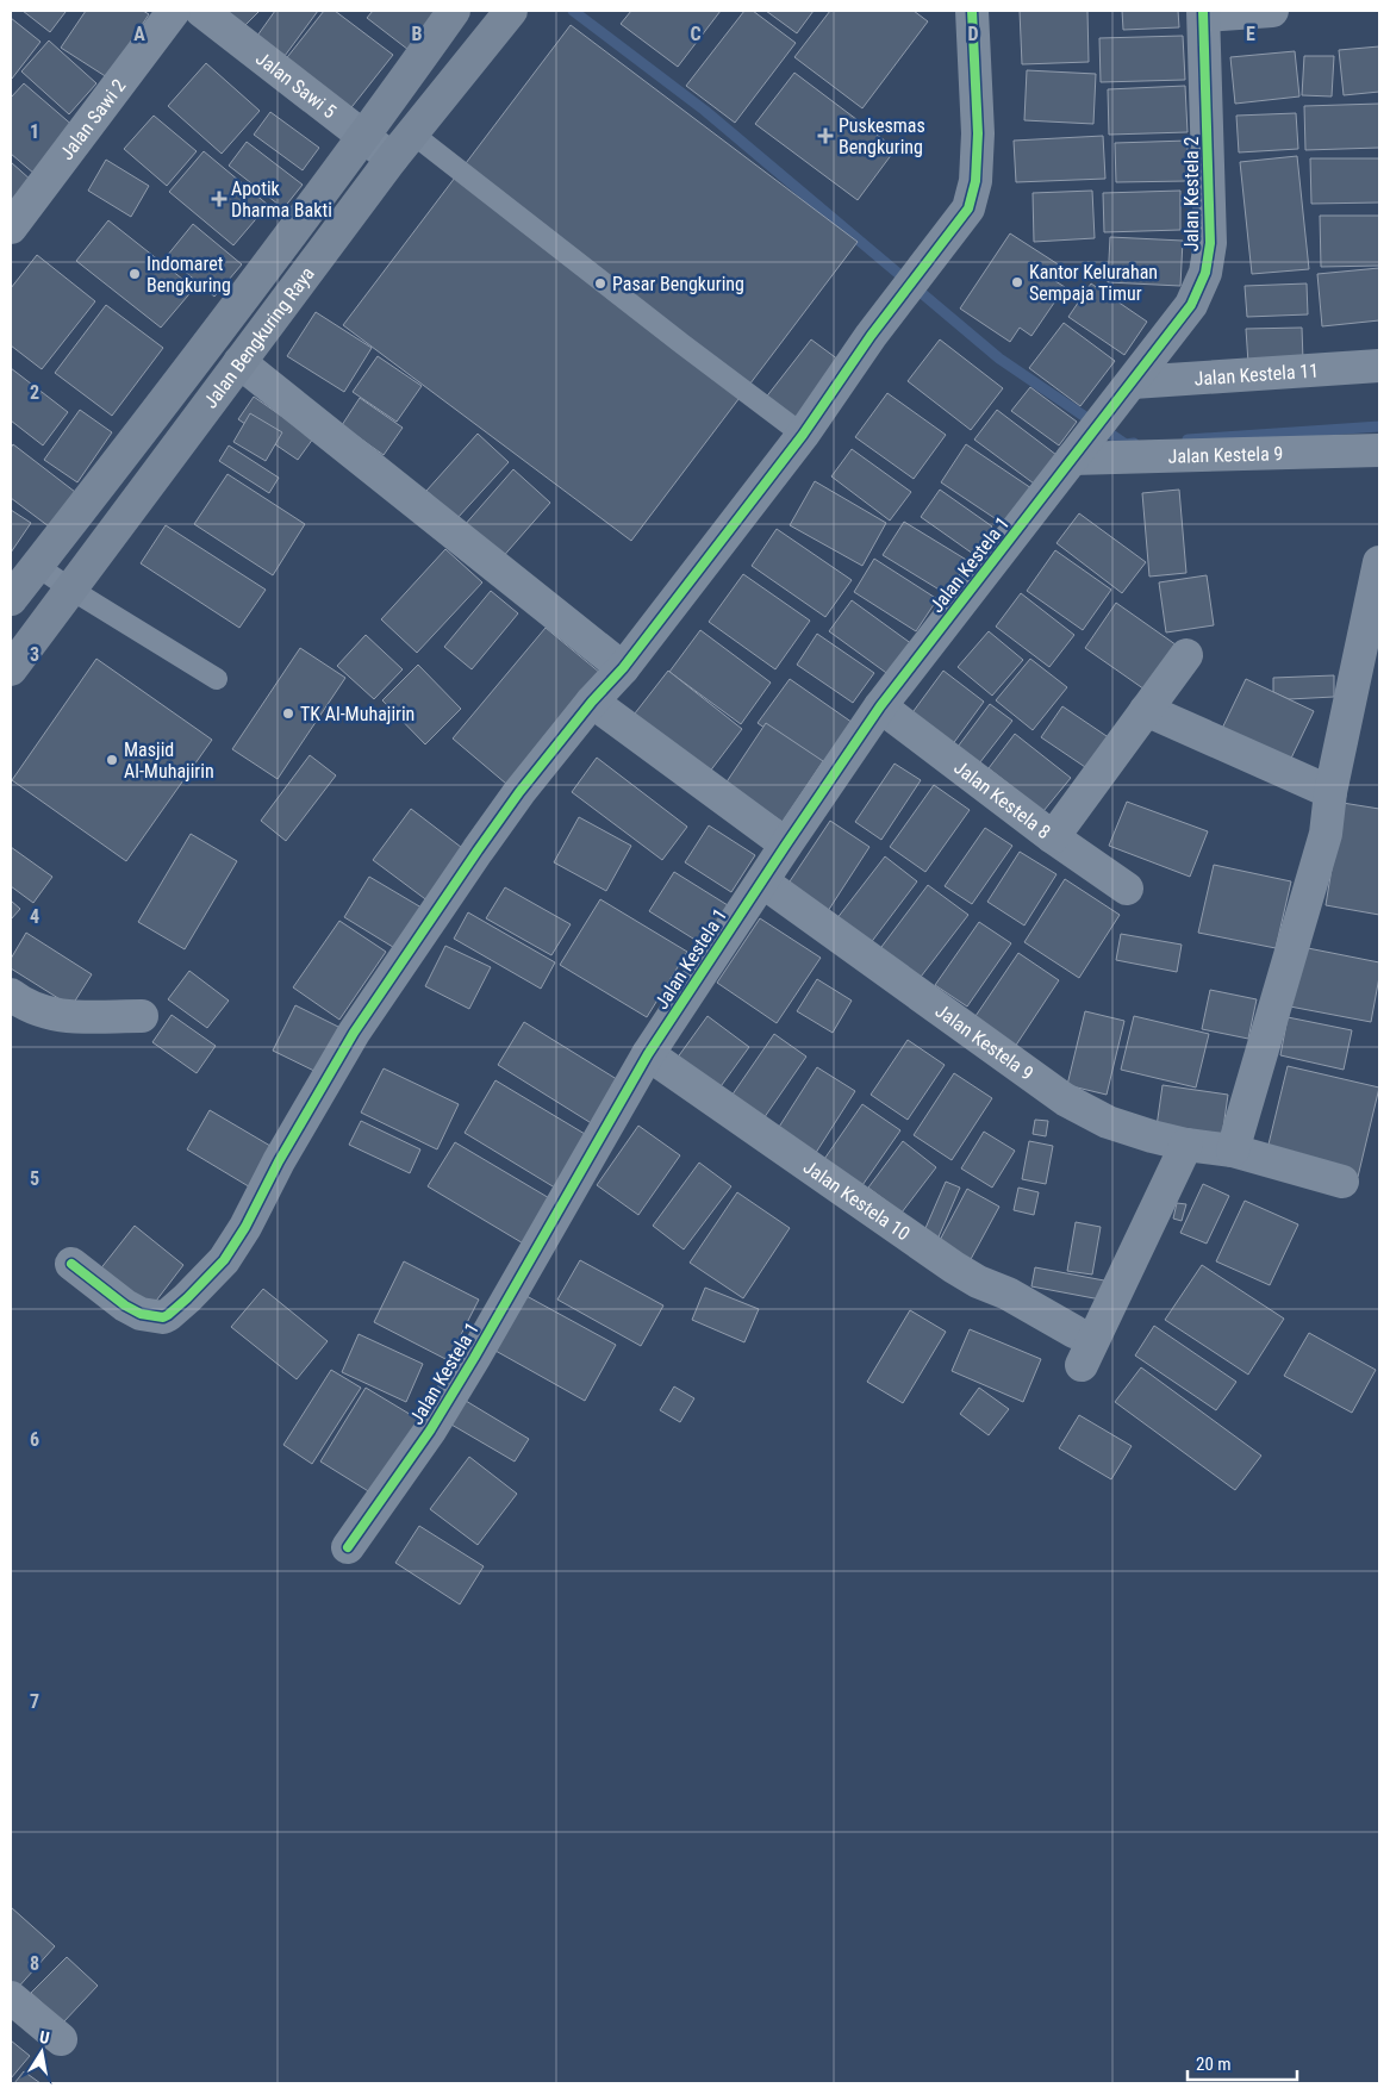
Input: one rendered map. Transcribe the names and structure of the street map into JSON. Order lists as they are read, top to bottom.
{
  "streets": {
    "street": [
      "Jalan Sawi 5",
      "Jalan Sawi 2",
      "Jalan Kestela 2",
      "Jalan Bengkuring Raya",
      "Jalan Kestela 11",
      "Jalan Kestela 9",
      "Jalan Kestela 1",
      "Jalan Kestela 8",
      "Jalan Kestela 10"
    ]
  },
  "crossings": [
    ["Jalan Sawi 5", "Jalan Bengkuring Raya"],
    ["Jalan Kestela 2", "Jalan Kestela 11"],
    ["Jalan Kestela 2", "Jalan Kestela 1"],
    ["Jalan Kestela 9", "Jalan Kestela 1"],
    ["Jalan Kestela 1", "Jalan Kestela 8"],
    ["Jalan Kestela 1", "Jalan Kestela 10"]
  ],
  "places": {
    "health": ["Puskesmas Bengkuring", "Apotik Dharma Bakti"],
    "other": [
      "Indomaret Bengkuring",
      "Kantor Kelurahan Sempaja Timur",
      "Pasar Bengkuring",
      "TK Al-Muhajirin",
      "Masjid Al-Muhajirin"
    ]
  },
  "scale_bar": "20 m",
  "north": "top",
  "grid": {
    "columns": [
      "A",
      "B",
      "C",
      "D",
      "E"
    ],
    "rows": [
      "1",
      "2",
      "3",
      "4",
      "5",
      "6",
      "7",
      "8"
    ]
  }
}
